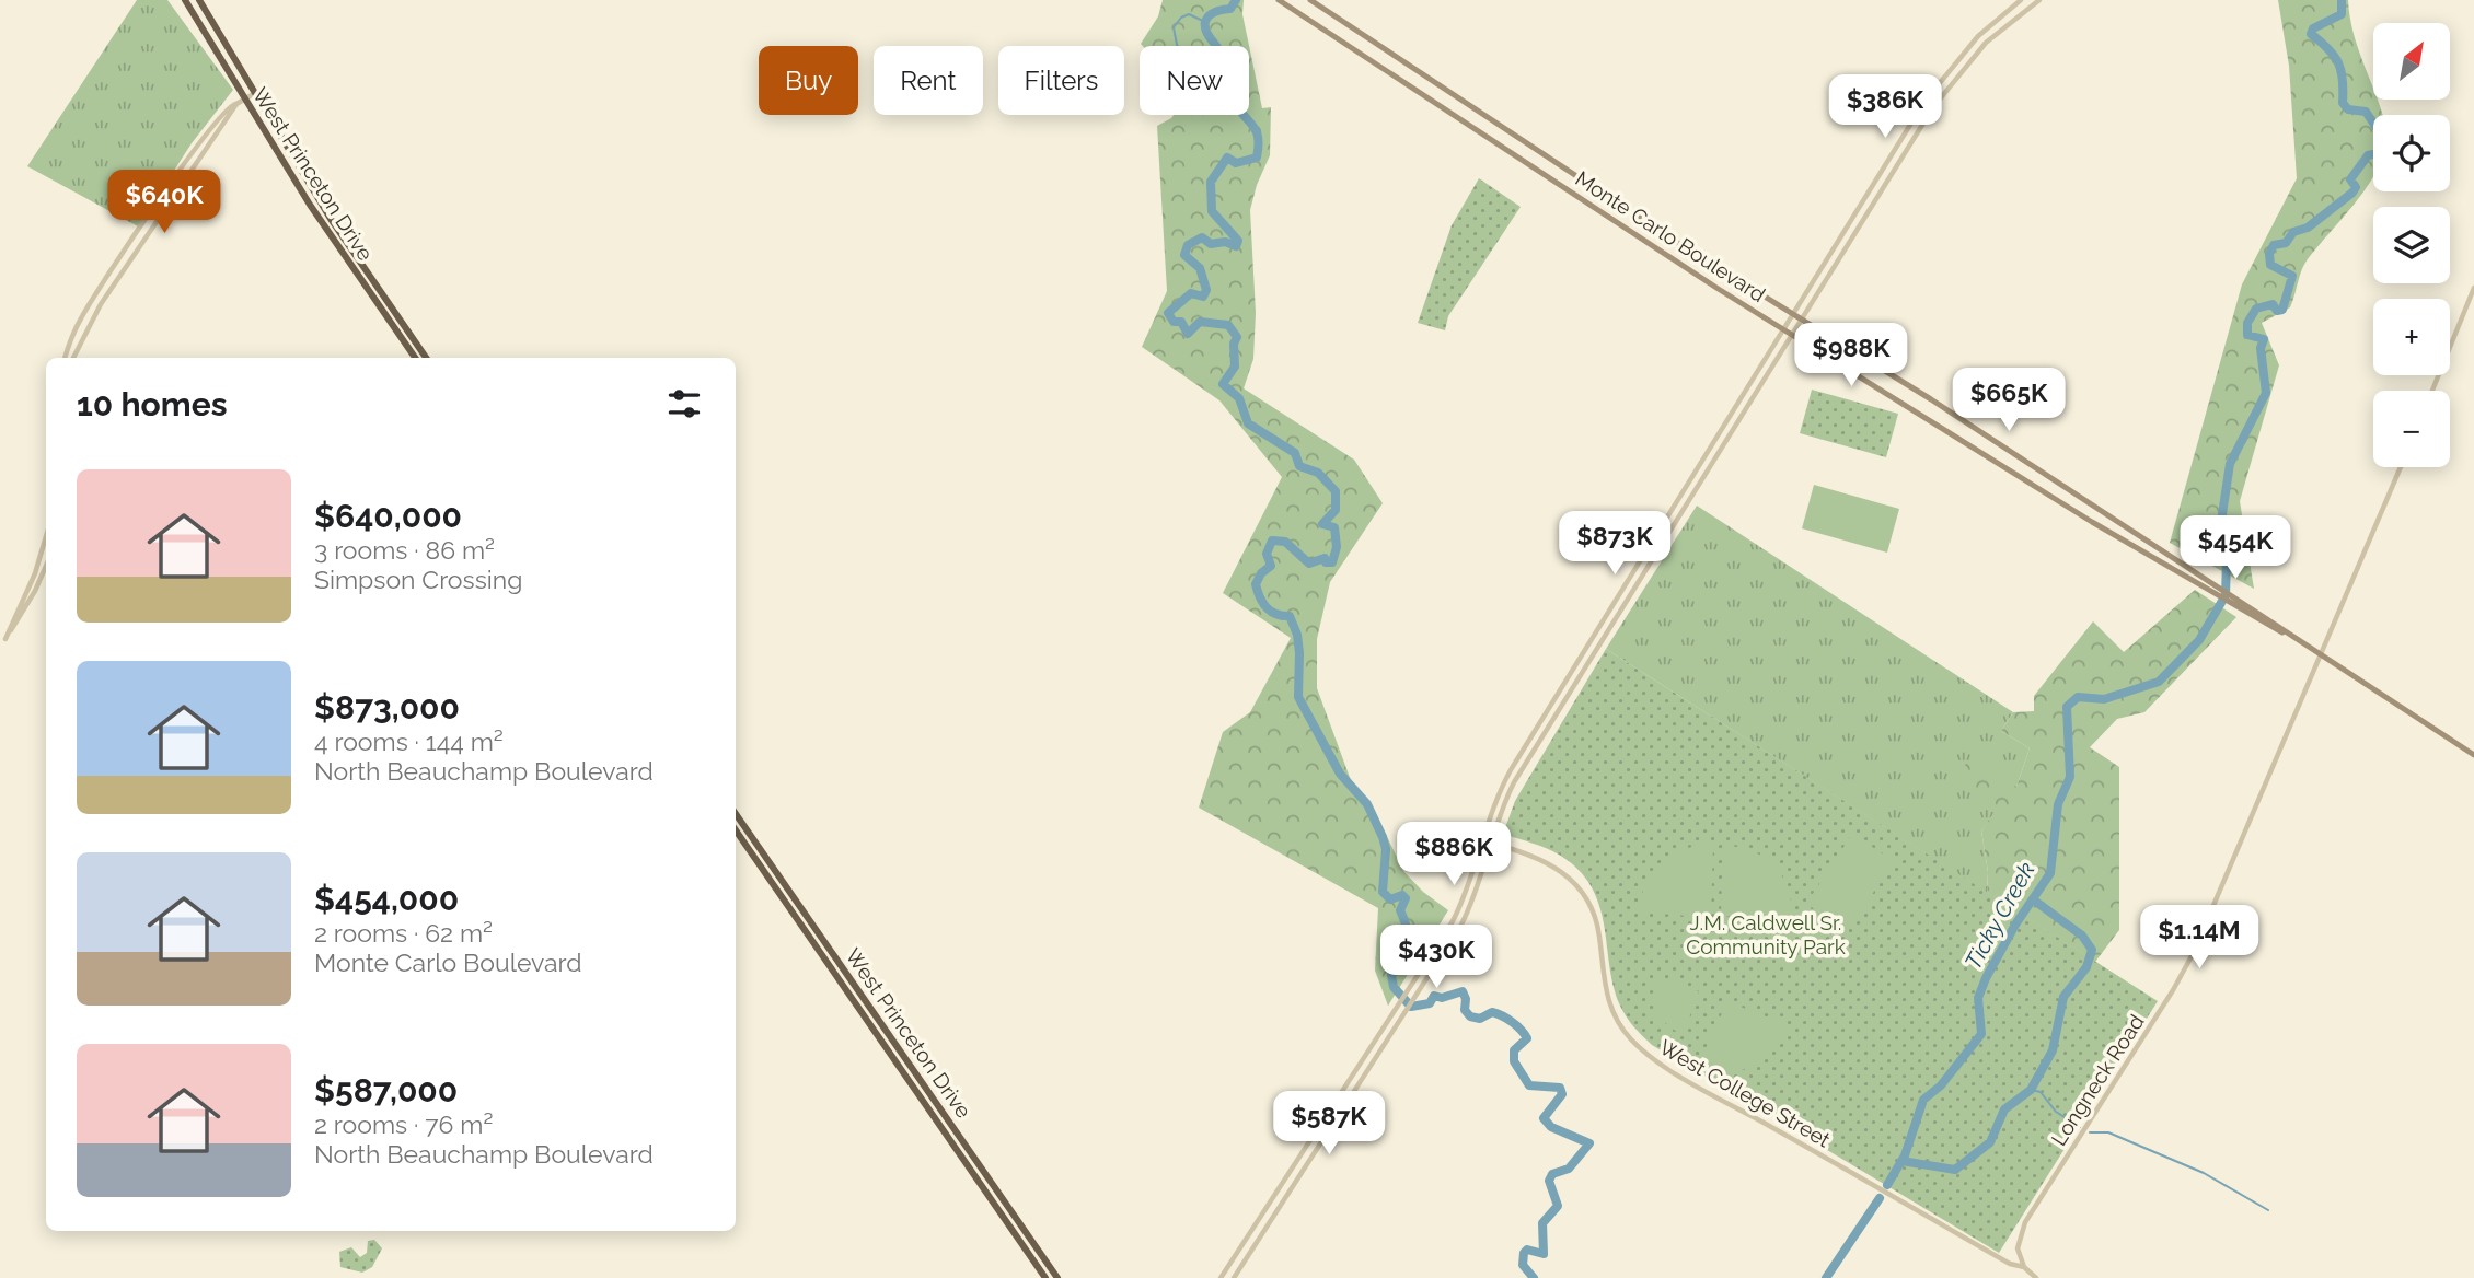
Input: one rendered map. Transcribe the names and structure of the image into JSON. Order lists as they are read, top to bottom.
{
  "streets": {
    "highway": ["West Princeton Drive"],
    "main road": ["Monte Carlo Boulevard"],
    "street": ["Longneck Road", "West College Street"]
  },
  "crossings": [
    ["Monte Carlo Boulevard", "Longneck Road"],
    ["Longneck Road", "West College Street"]
  ],
  "water": ["Ticky Creek"],
  "parks": ["J.M. Caldwell Sr. Community Park"],
  "north": "top right",
  "page": {
    "map_buttons": ["+", "−"],
    "chip": [
      "Buy",
      "Rent",
      "Filters",
      "New"
    ],
    "price": [
      "$386K",
      "$640K",
      "$988K",
      "$665K",
      "$873K",
      "$454K",
      "$886K",
      "$1.14M",
      "$430K",
      "$587K"
    ],
    "heading": "10 homes",
    "list": [
      {
        "name": "$640,000",
        "note": "3 rooms · 86 m² · Simpson Crossing"
      },
      {
        "name": "$873,000",
        "note": "4 rooms · 144 m² · North Beauchamp Boulevard"
      },
      {
        "name": "$454,000",
        "note": "2 rooms · 62 m² · Monte Carlo Boulevard"
      },
      {
        "name": "$587,000",
        "note": "2 rooms · 76 m² · North Beauchamp Boulevard"
      }
    ]
  }
}
